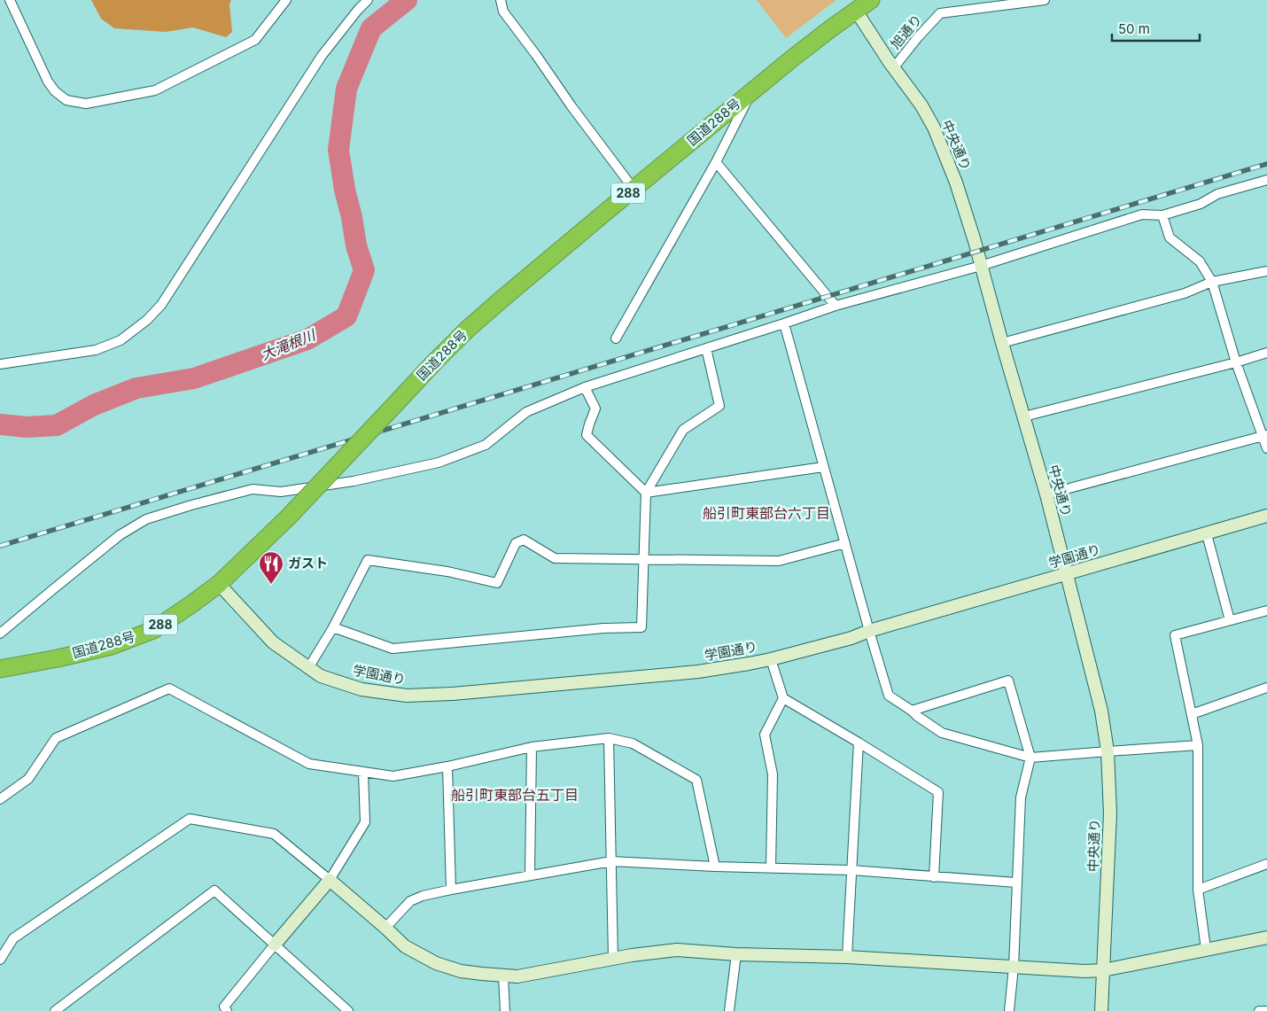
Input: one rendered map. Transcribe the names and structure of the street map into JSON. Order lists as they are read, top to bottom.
{
  "streets": {
    "highway": ["国道288号", "288"],
    "street": ["旭通り", "中央通り", "学園通り"]
  },
  "crossings": [
    ["旭通り", "中央通り"],
    ["国道288号", "中央通り"],
    ["国道288号", "学園通り"],
    ["中央通り", "学園通り"]
  ],
  "districts": ["船引町東部台六丁目", "船引町東部台五丁目"],
  "water": ["大滝根川"],
  "places": {
    "restaurant": ["ガスト"]
  },
  "scale_bar": "50 m"
}
